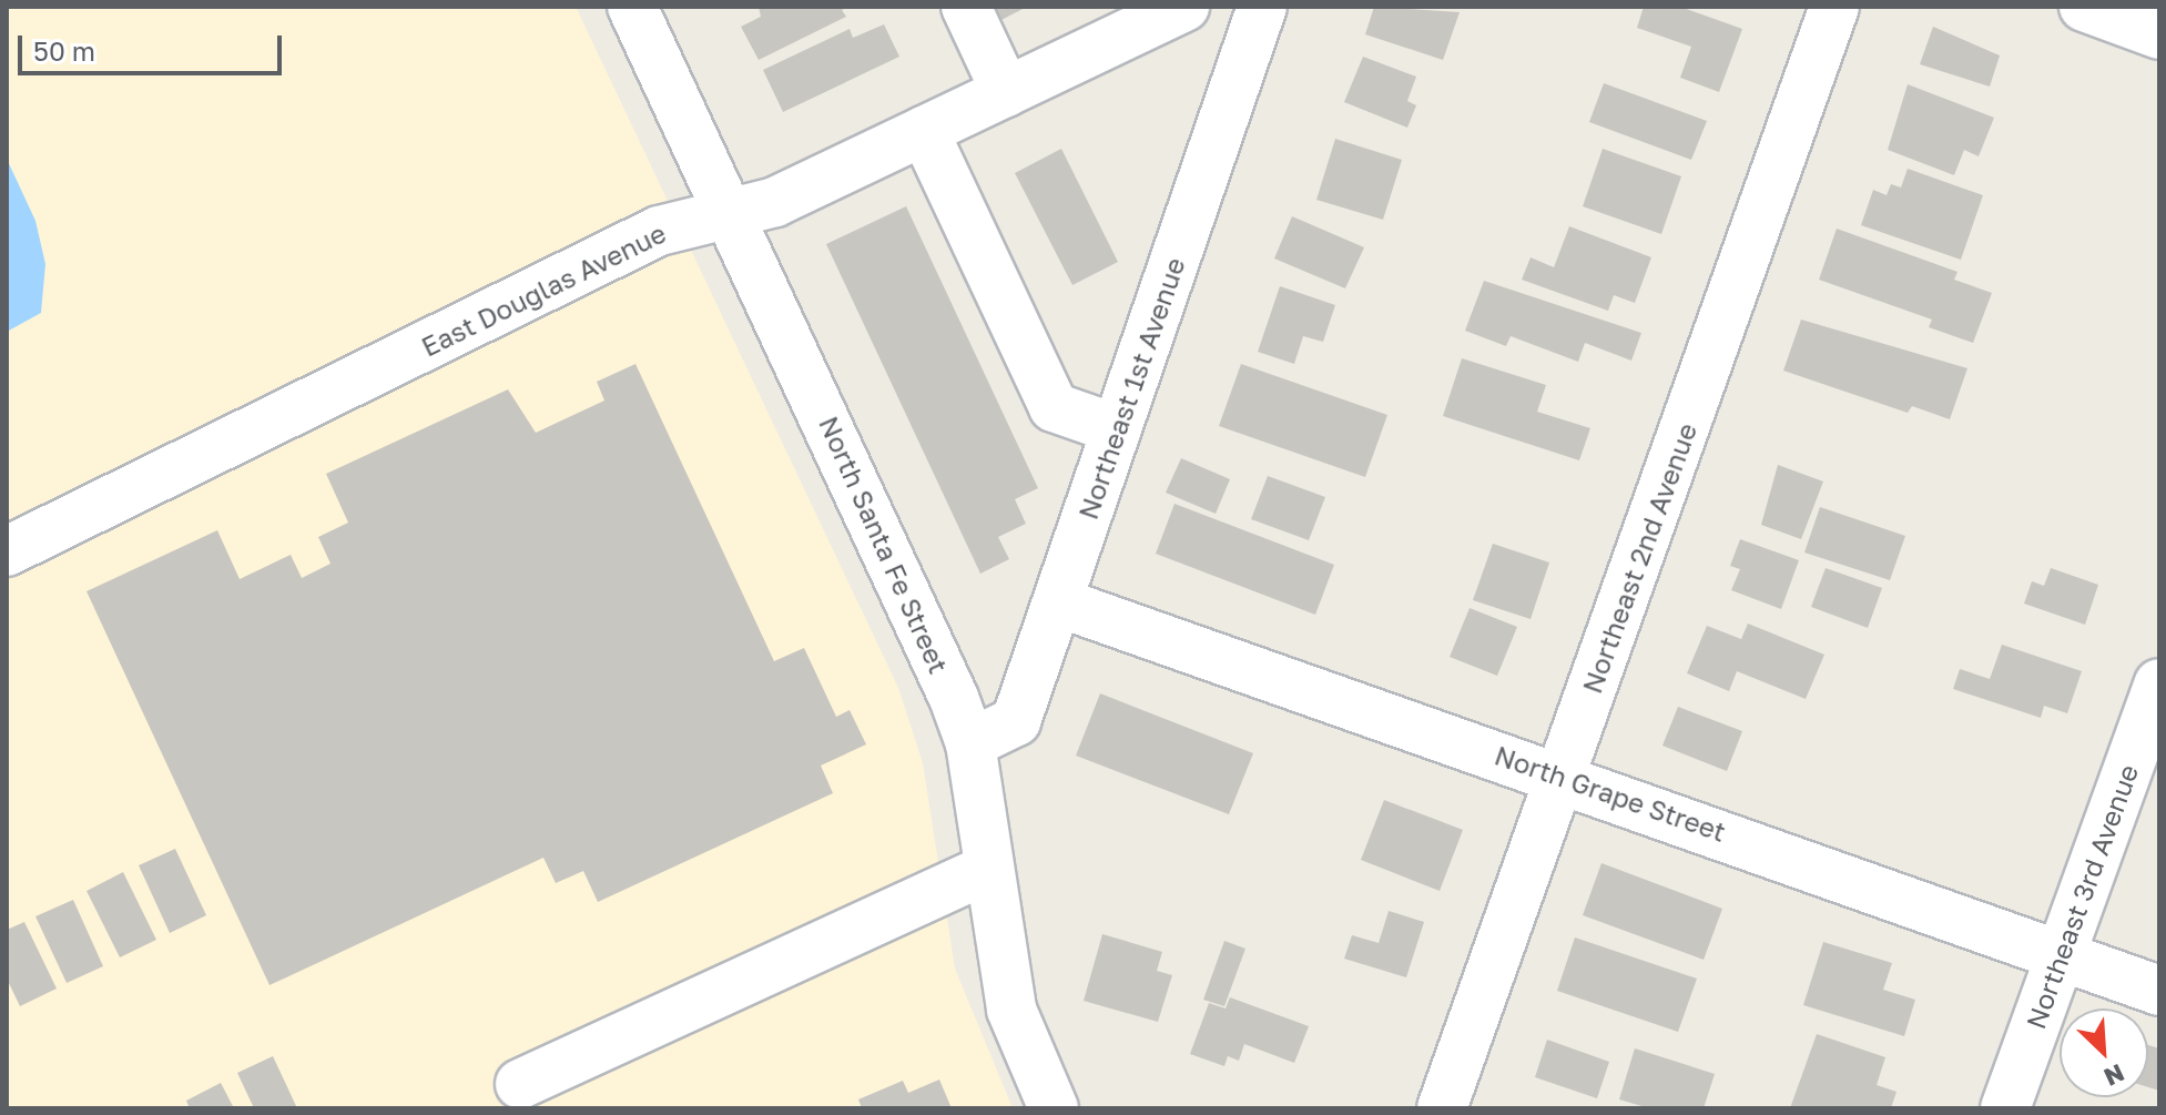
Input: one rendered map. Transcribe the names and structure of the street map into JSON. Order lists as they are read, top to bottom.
{
  "streets": {
    "street": [
      "East Douglas Avenue",
      "Northeast 1st Avenue",
      "North Santa Fe Street",
      "Northeast 2nd Avenue",
      "North Grape Street",
      "Northeast 3rd Avenue"
    ]
  },
  "crossings": [
    ["East Douglas Avenue", "North Santa Fe Street"],
    ["Northeast 1st Avenue", "North Santa Fe Street"],
    ["Northeast 1st Avenue", "North Grape Street"],
    ["Northeast 2nd Avenue", "North Grape Street"],
    ["North Grape Street", "Northeast 3rd Avenue"]
  ],
  "scale_bar": "50 m",
  "north": "bottom right"
}
